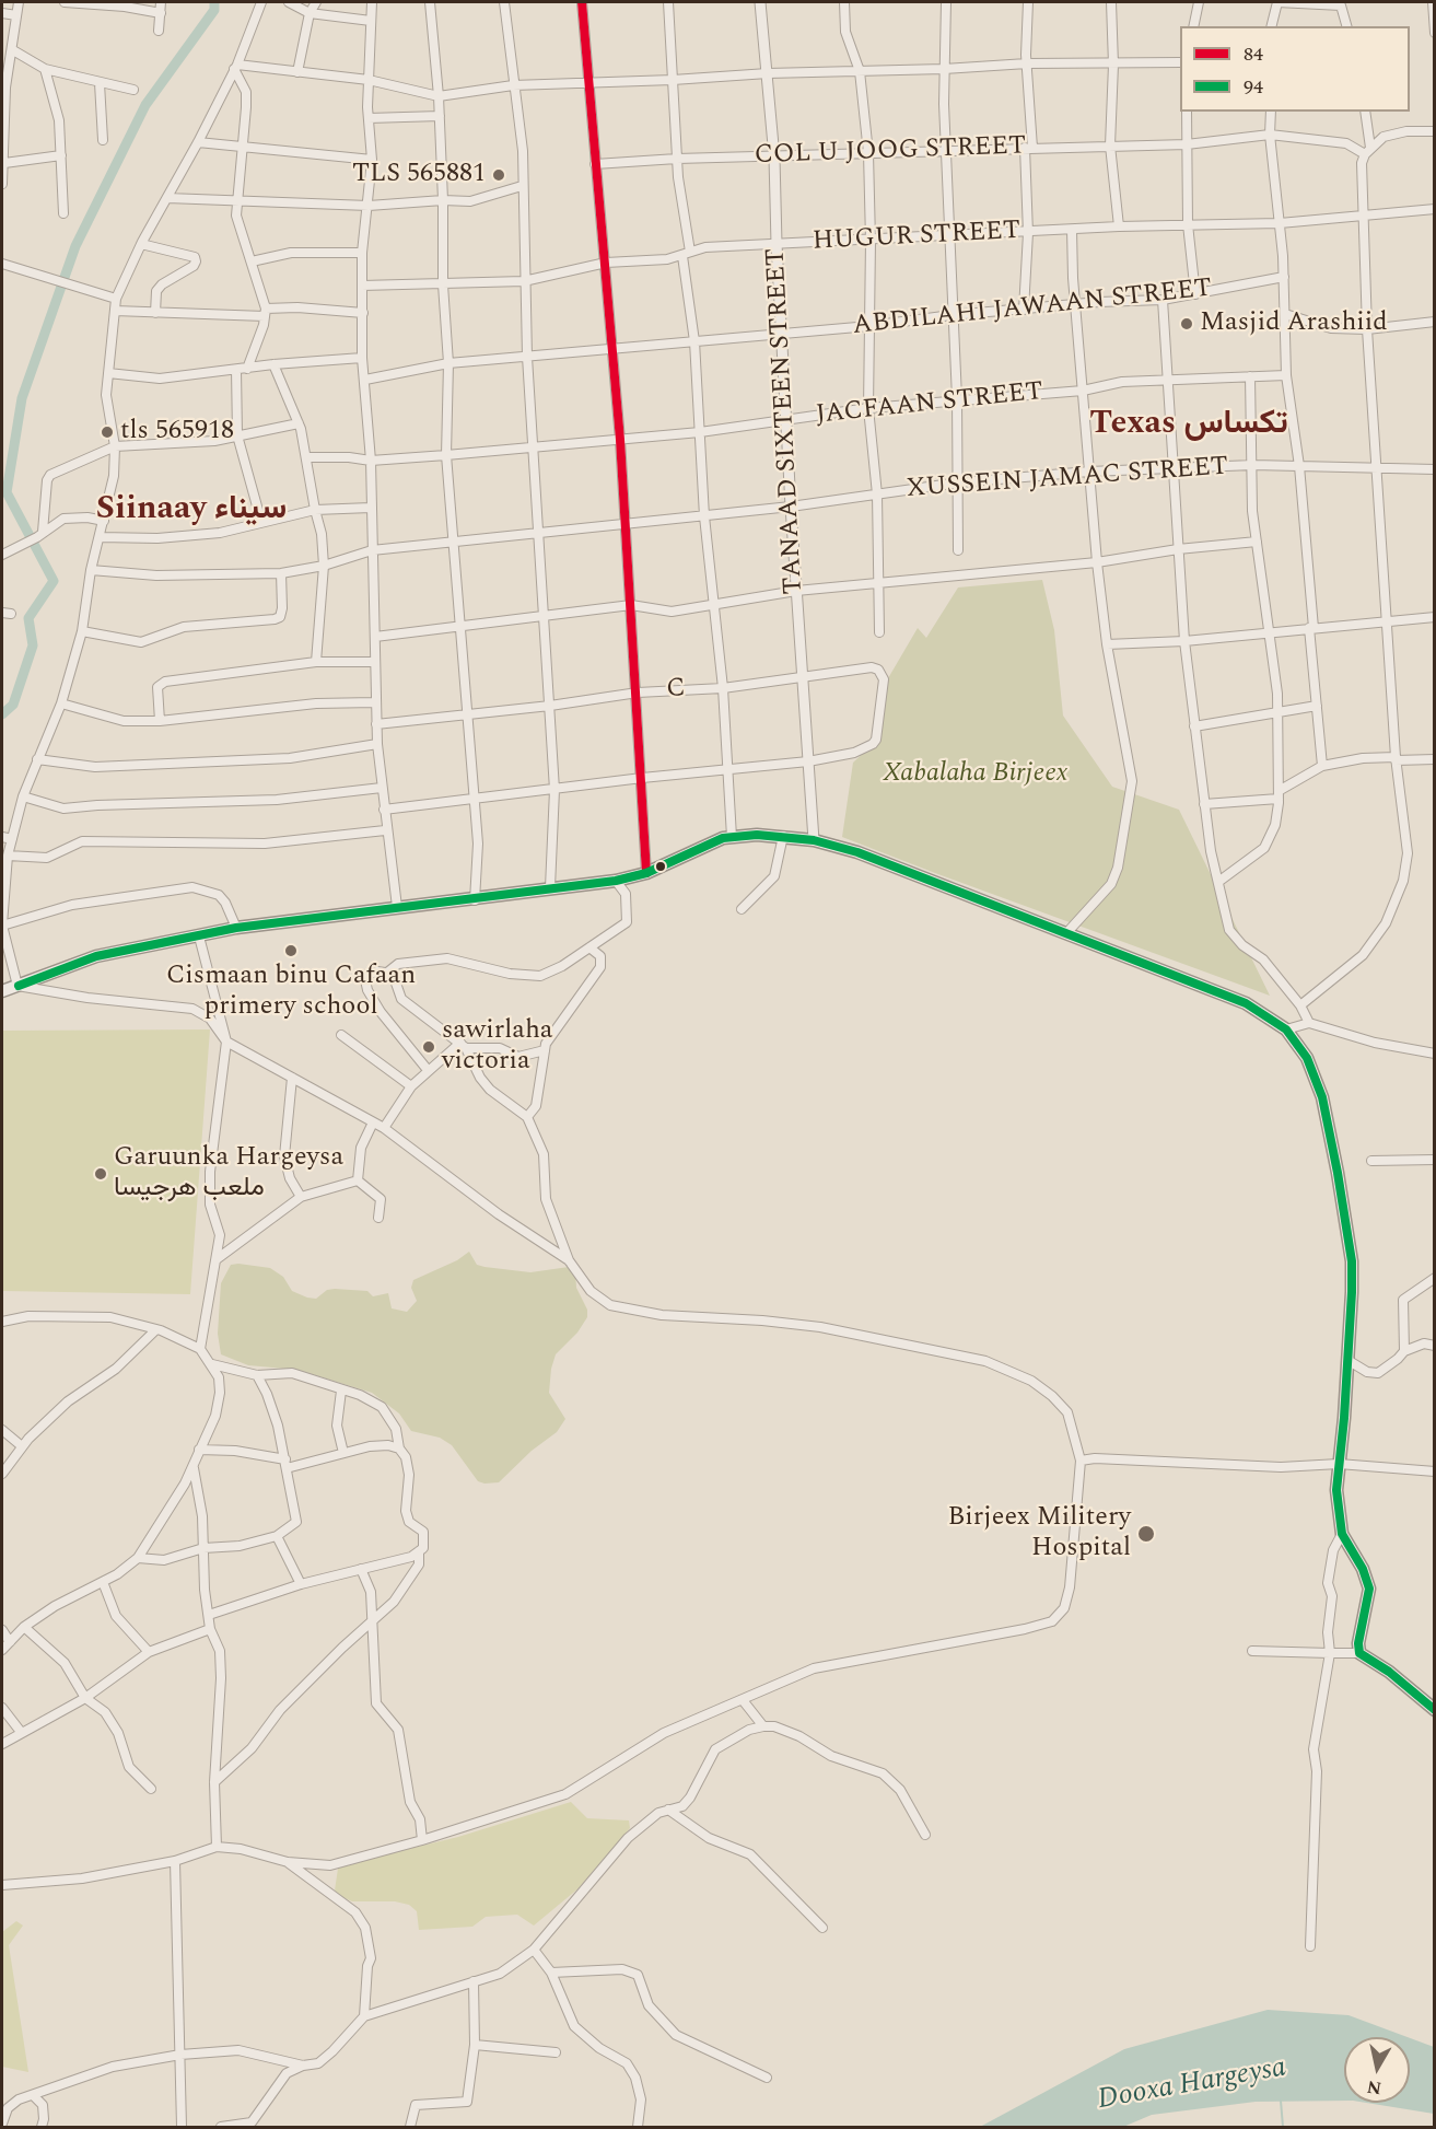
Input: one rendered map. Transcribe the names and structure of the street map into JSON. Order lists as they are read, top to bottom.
{
  "streets": {
    "street": [
      "COL U JOOG STREET",
      "HUGUR STREET",
      "ABDILAHI JAWAAN STREET",
      "JACFAAN STREET",
      "TANAAD SIXTEEN STREET",
      "XUSSEIN JAMAC STREET",
      "C"
    ]
  },
  "crossings": [
    ["COL U JOOG STREET", "TANAAD SIXTEEN STREET"],
    ["HUGUR STREET", "TANAAD SIXTEEN STREET"],
    ["ABDILAHI JAWAAN STREET", "TANAAD SIXTEEN STREET"],
    ["JACFAAN STREET", "TANAAD SIXTEEN STREET"],
    ["TANAAD SIXTEEN STREET", "XUSSEIN JAMAC STREET"],
    ["TANAAD SIXTEEN STREET", "C"]
  ],
  "districts": ["Texas تكساس", "Siinaay سيناء"],
  "water": ["Dooxa Hargeysa"],
  "parks": ["Xabalaha Birjeex"],
  "places": [
    "TLS 565881",
    "Masjid Arashiid",
    "tls 565918",
    "Cismaan binu Cafaan primery school",
    "sawirlaha victoria",
    "Garuunka Hargeysa ملعب هرجيسا",
    "Birjeex Militery Hospital"
  ],
  "lines": ["transit line 84", "transit line 94"],
  "legend": ["84", "94"],
  "north": "bottom"
}
